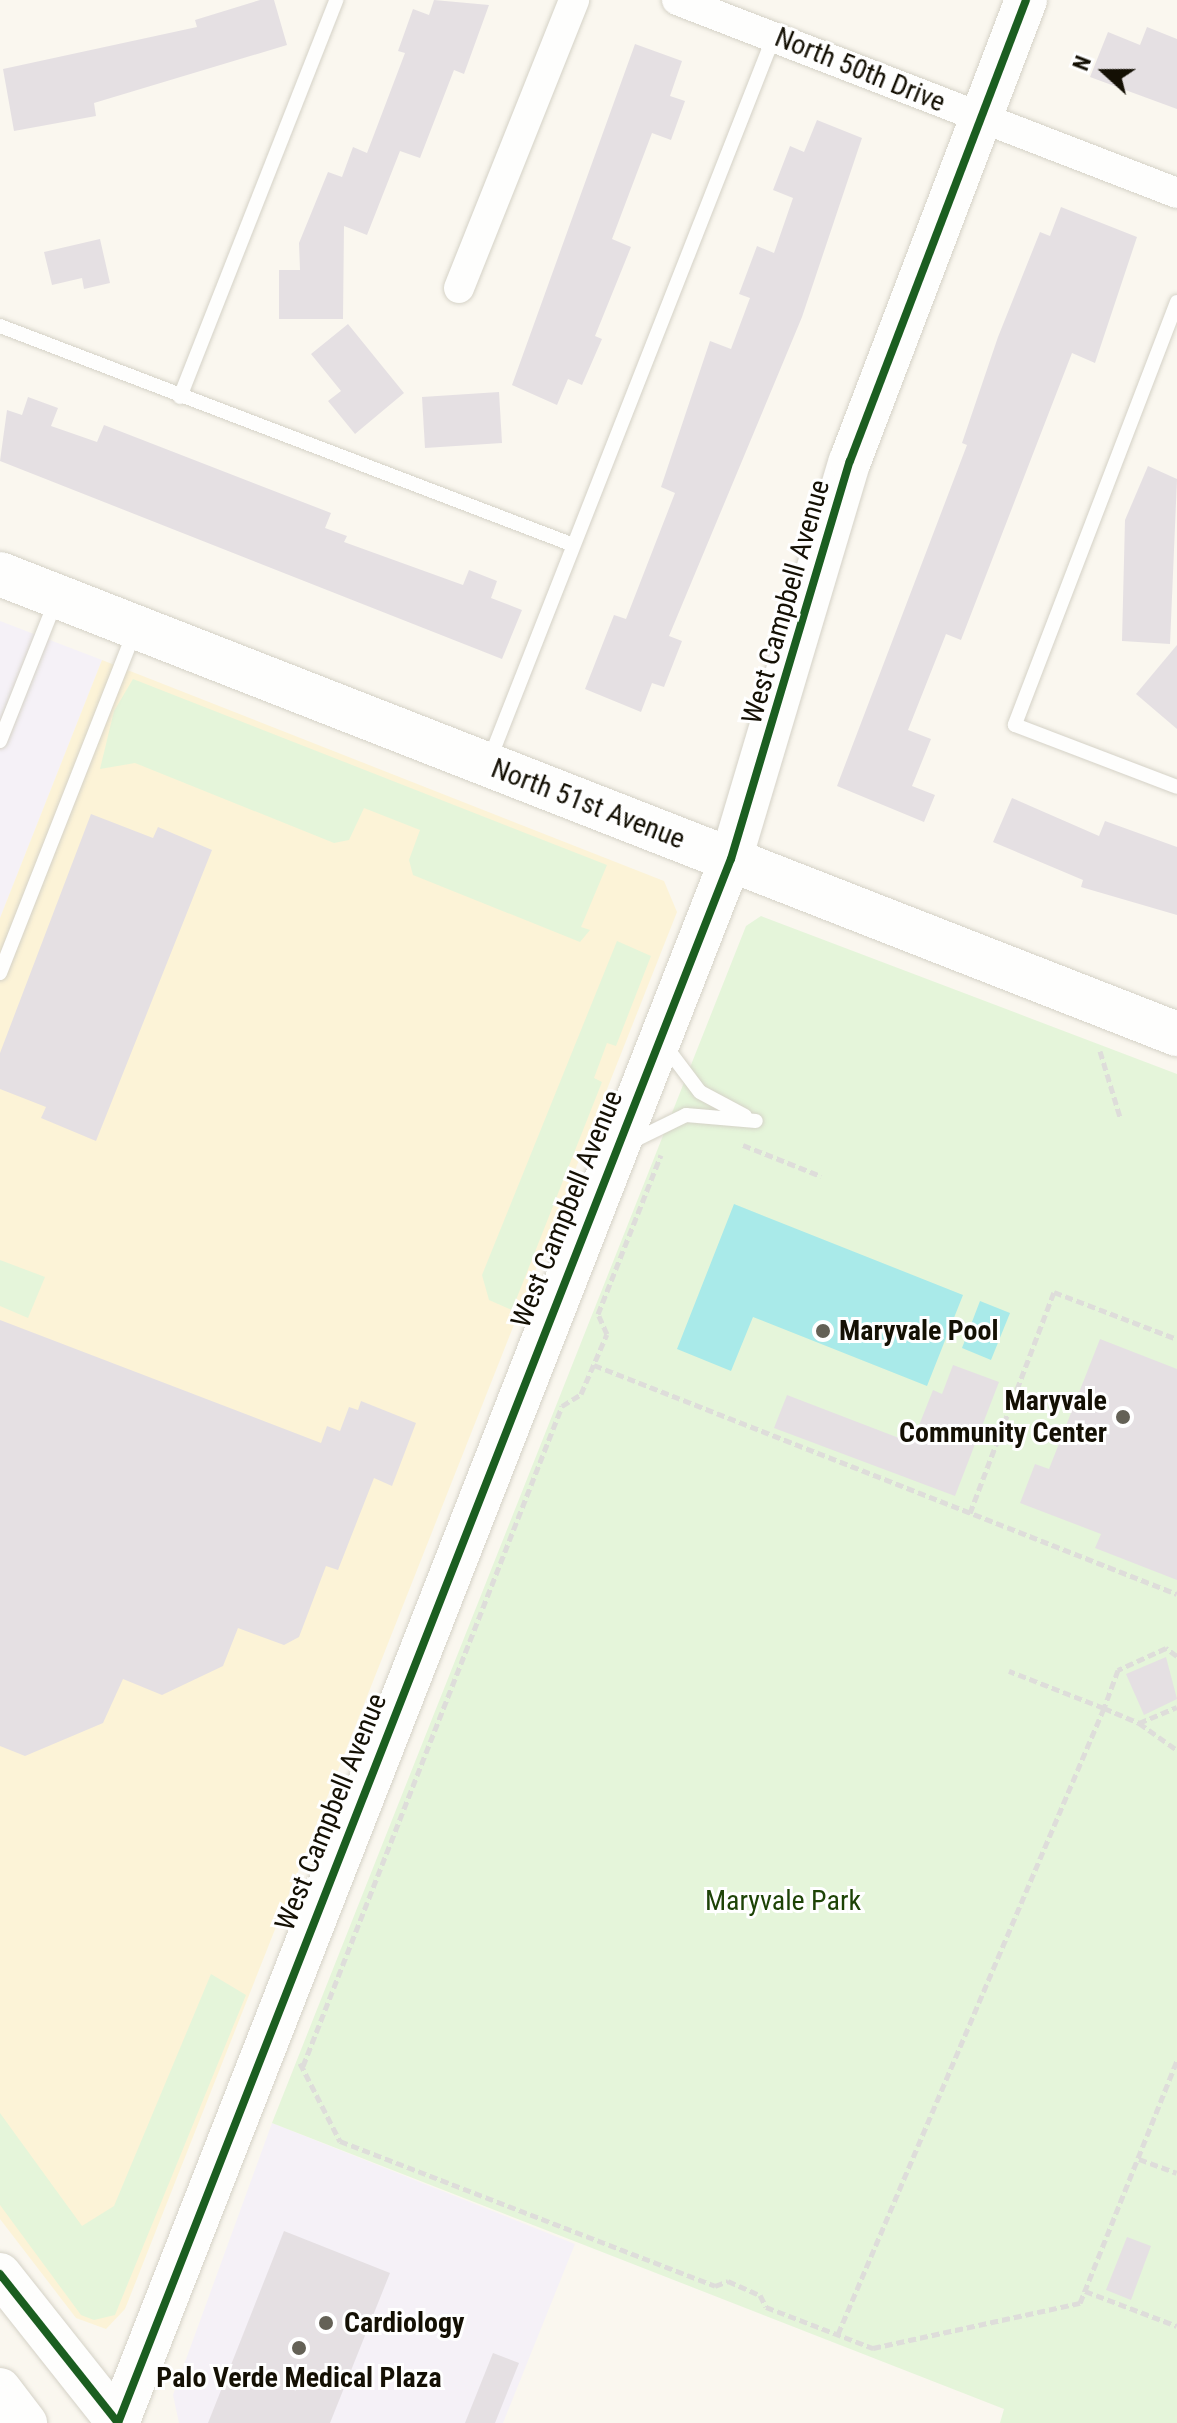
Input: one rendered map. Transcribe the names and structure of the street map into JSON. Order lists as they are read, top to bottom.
{
  "streets": {
    "main road": ["North 51st Avenue"],
    "street": ["North 50th Drive", "West Campbell Avenue"]
  },
  "crossings": [
    ["North 50th Drive", "West Campbell Avenue"],
    ["West Campbell Avenue", "North 51st Avenue"]
  ],
  "parks": ["Maryvale Park"],
  "places": [
    "Maryvale Pool",
    "Maryvale Community Center",
    "Cardiology",
    "Palo Verde Medical Plaza"
  ],
  "north": "left"
}
